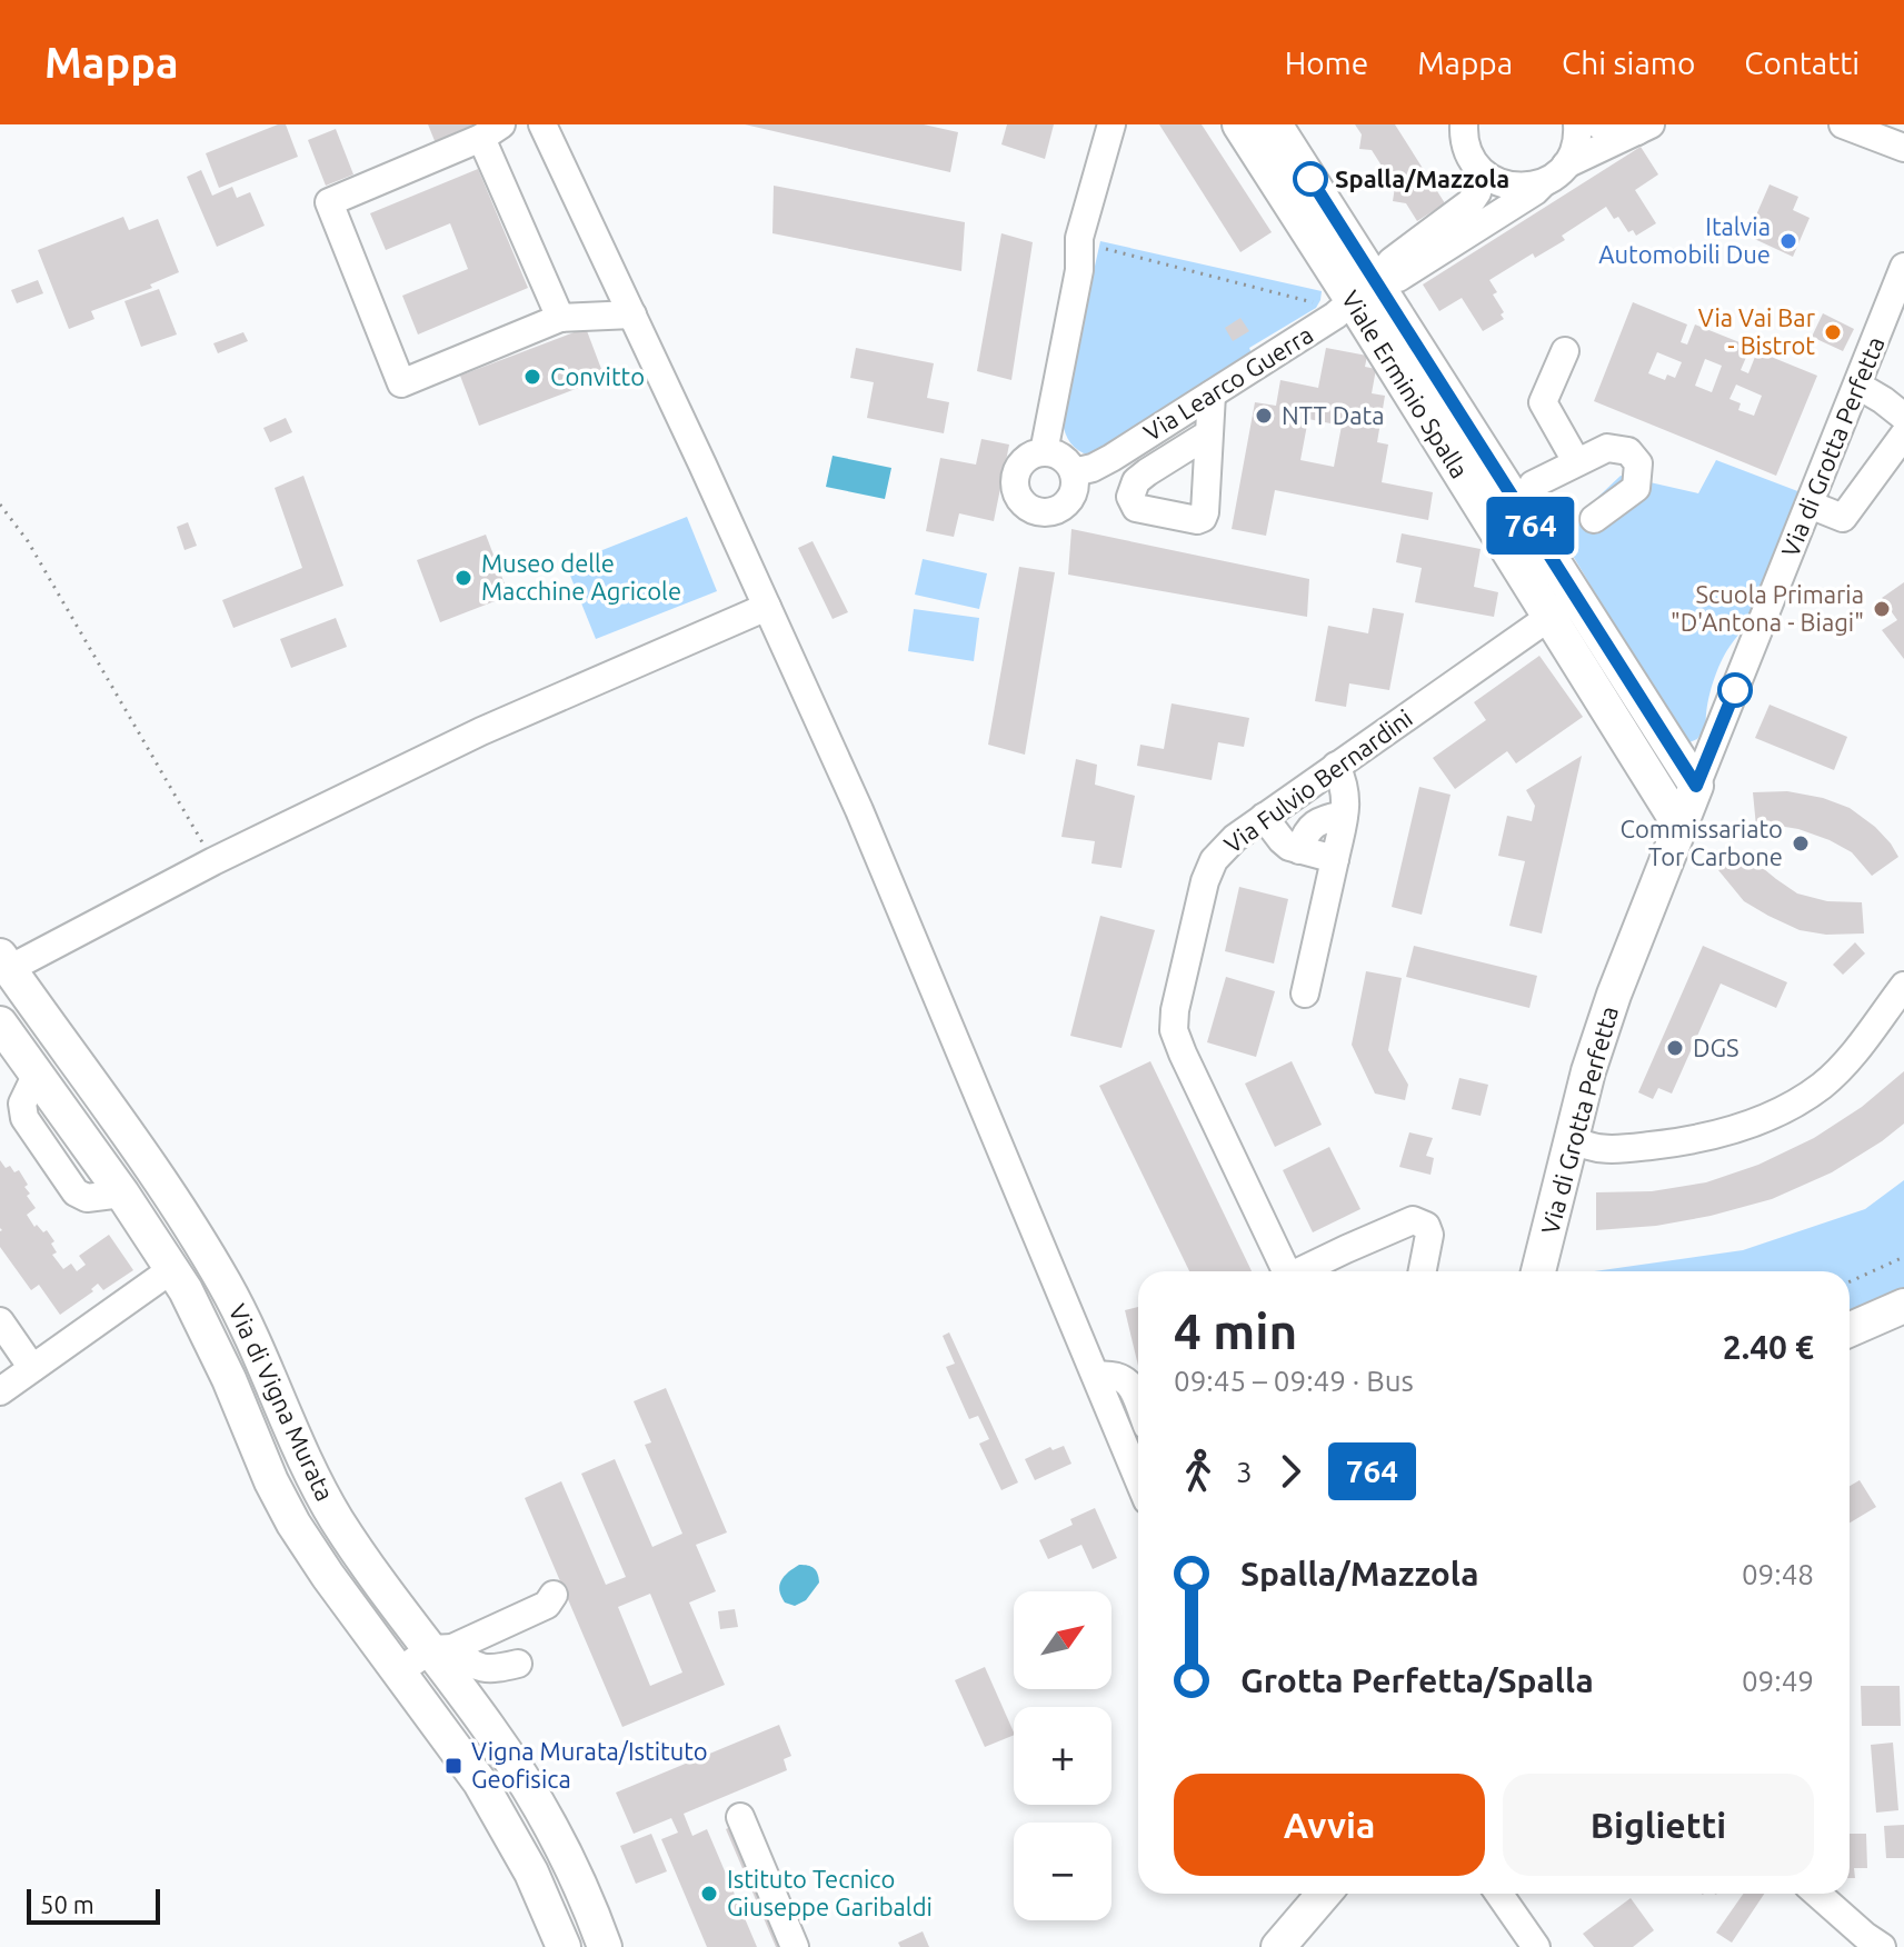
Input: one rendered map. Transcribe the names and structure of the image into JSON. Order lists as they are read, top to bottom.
{
  "streets": {
    "main road": ["Viale Erminio Spalla", "Via di Grotta Perfetta", "Via di Vigna Murata"],
    "street": ["Via Learco Guerra", "Via Fulvio Bernardini"]
  },
  "crossings": [
    ["Via Learco Guerra", "Viale Erminio Spalla"],
    ["Viale Erminio Spalla", "Via di Grotta Perfetta"],
    ["Viale Erminio Spalla", "Via Fulvio Bernardini"]
  ],
  "places": {
    "other": [
      "Spalla/Mazzola",
      "Italvia Automobili Due",
      "Via Vai Bar - Bistrot",
      "Convitto",
      "NTT Data",
      "Museo delle Macchine Agricole",
      "Scuola Primaria \"D'Antona - Biagi\"",
      "Commissariato Tor Carbone",
      "DGS",
      "Istituto Tecnico Giuseppe Garibaldi"
    ],
    "transit": ["Vigna Murata/Istituto Geofisica"]
  },
  "lines": ["bus line 764"],
  "scale_bar": "50 m",
  "north": "top right",
  "page": {
    "header": "Mappa",
    "nav": [
      "Home",
      "Mappa",
      "Chi siamo",
      "Contatti"
    ],
    "on_map": "764",
    "heading": ["4 min", "09:45 – 09:49 · Bus", "2.40 €"],
    "legs": ["3", "764"],
    "list": [
      {
        "name": "Spalla/Mazzola",
        "value": "09:48"
      },
      {
        "name": "Grotta Perfetta/Spalla",
        "value": "09:49"
      }
    ],
    "map_buttons": ["+", "−"],
    "buttons": ["Avvia", "Biglietti"],
    "scale": "50 m"
  }
}
